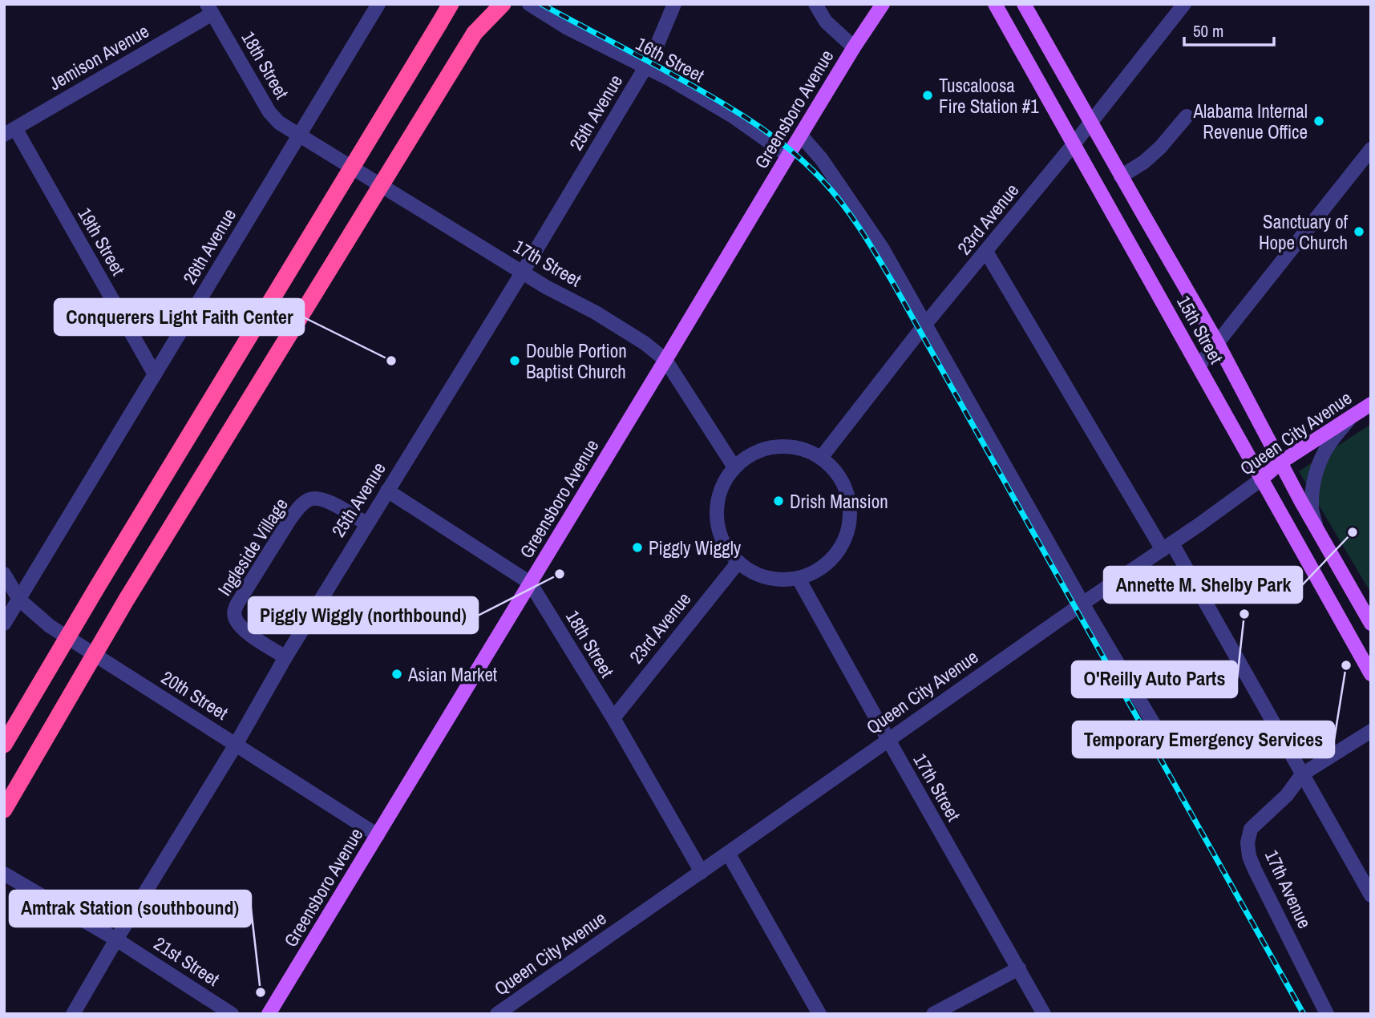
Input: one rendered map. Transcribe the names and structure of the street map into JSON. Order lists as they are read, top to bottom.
{
  "streets": {
    "main road": ["Greensboro Avenue", "15th Street", "Queen City Avenue"],
    "street": [
      "Jemison Avenue",
      "16th Street",
      "18th Street",
      "25th Avenue",
      "23rd Avenue",
      "19th Street",
      "26th Avenue",
      "17th Street",
      "Ingleside Village",
      "20th Street",
      "17th Avenue",
      "21st Street"
    ]
  },
  "crossings": [
    ["Jemison Avenue", "18th Street"],
    ["Jemison Avenue", "19th Street"],
    ["16th Street", "Greensboro Avenue"],
    ["16th Street", "25th Avenue"],
    ["18th Street", "Greensboro Avenue"],
    ["18th Street", "25th Avenue"],
    ["18th Street", "23rd Avenue"],
    ["18th Street", "26th Avenue"],
    ["18th Street", "17th Street"],
    ["18th Street", "Queen City Avenue"],
    ["Greensboro Avenue", "17th Street"],
    ["Greensboro Avenue", "20th Street"],
    ["25th Avenue", "17th Street"],
    ["25th Avenue", "Ingleside Village"],
    ["25th Avenue", "20th Street"],
    ["25th Avenue", "21st Street"],
    ["23rd Avenue", "17th Street"],
    ["23rd Avenue", "15th Street"],
    ["19th Street", "26th Avenue"],
    ["26th Avenue", "17th Street"],
    ["26th Avenue", "20th Street"],
    ["17th Street", "Queen City Avenue"],
    ["15th Street", "Queen City Avenue"]
  ],
  "places": [
    "Tuscaloosa Fire Station #1",
    "Alabama Internal Revenue Office",
    "Sanctuary of Hope Church",
    "Conquerers Light Faith Center",
    "Double Portion Baptist Church",
    "Drish Mansion",
    "Annette M. Shelby Park",
    "Piggly Wiggly",
    "Piggly Wiggly (northbound)",
    "O'Reilly Auto Parts",
    "Temporary Emergency Services",
    "Asian Market",
    "Amtrak Station (southbound)"
  ],
  "scale_bar": "50 m"
}
